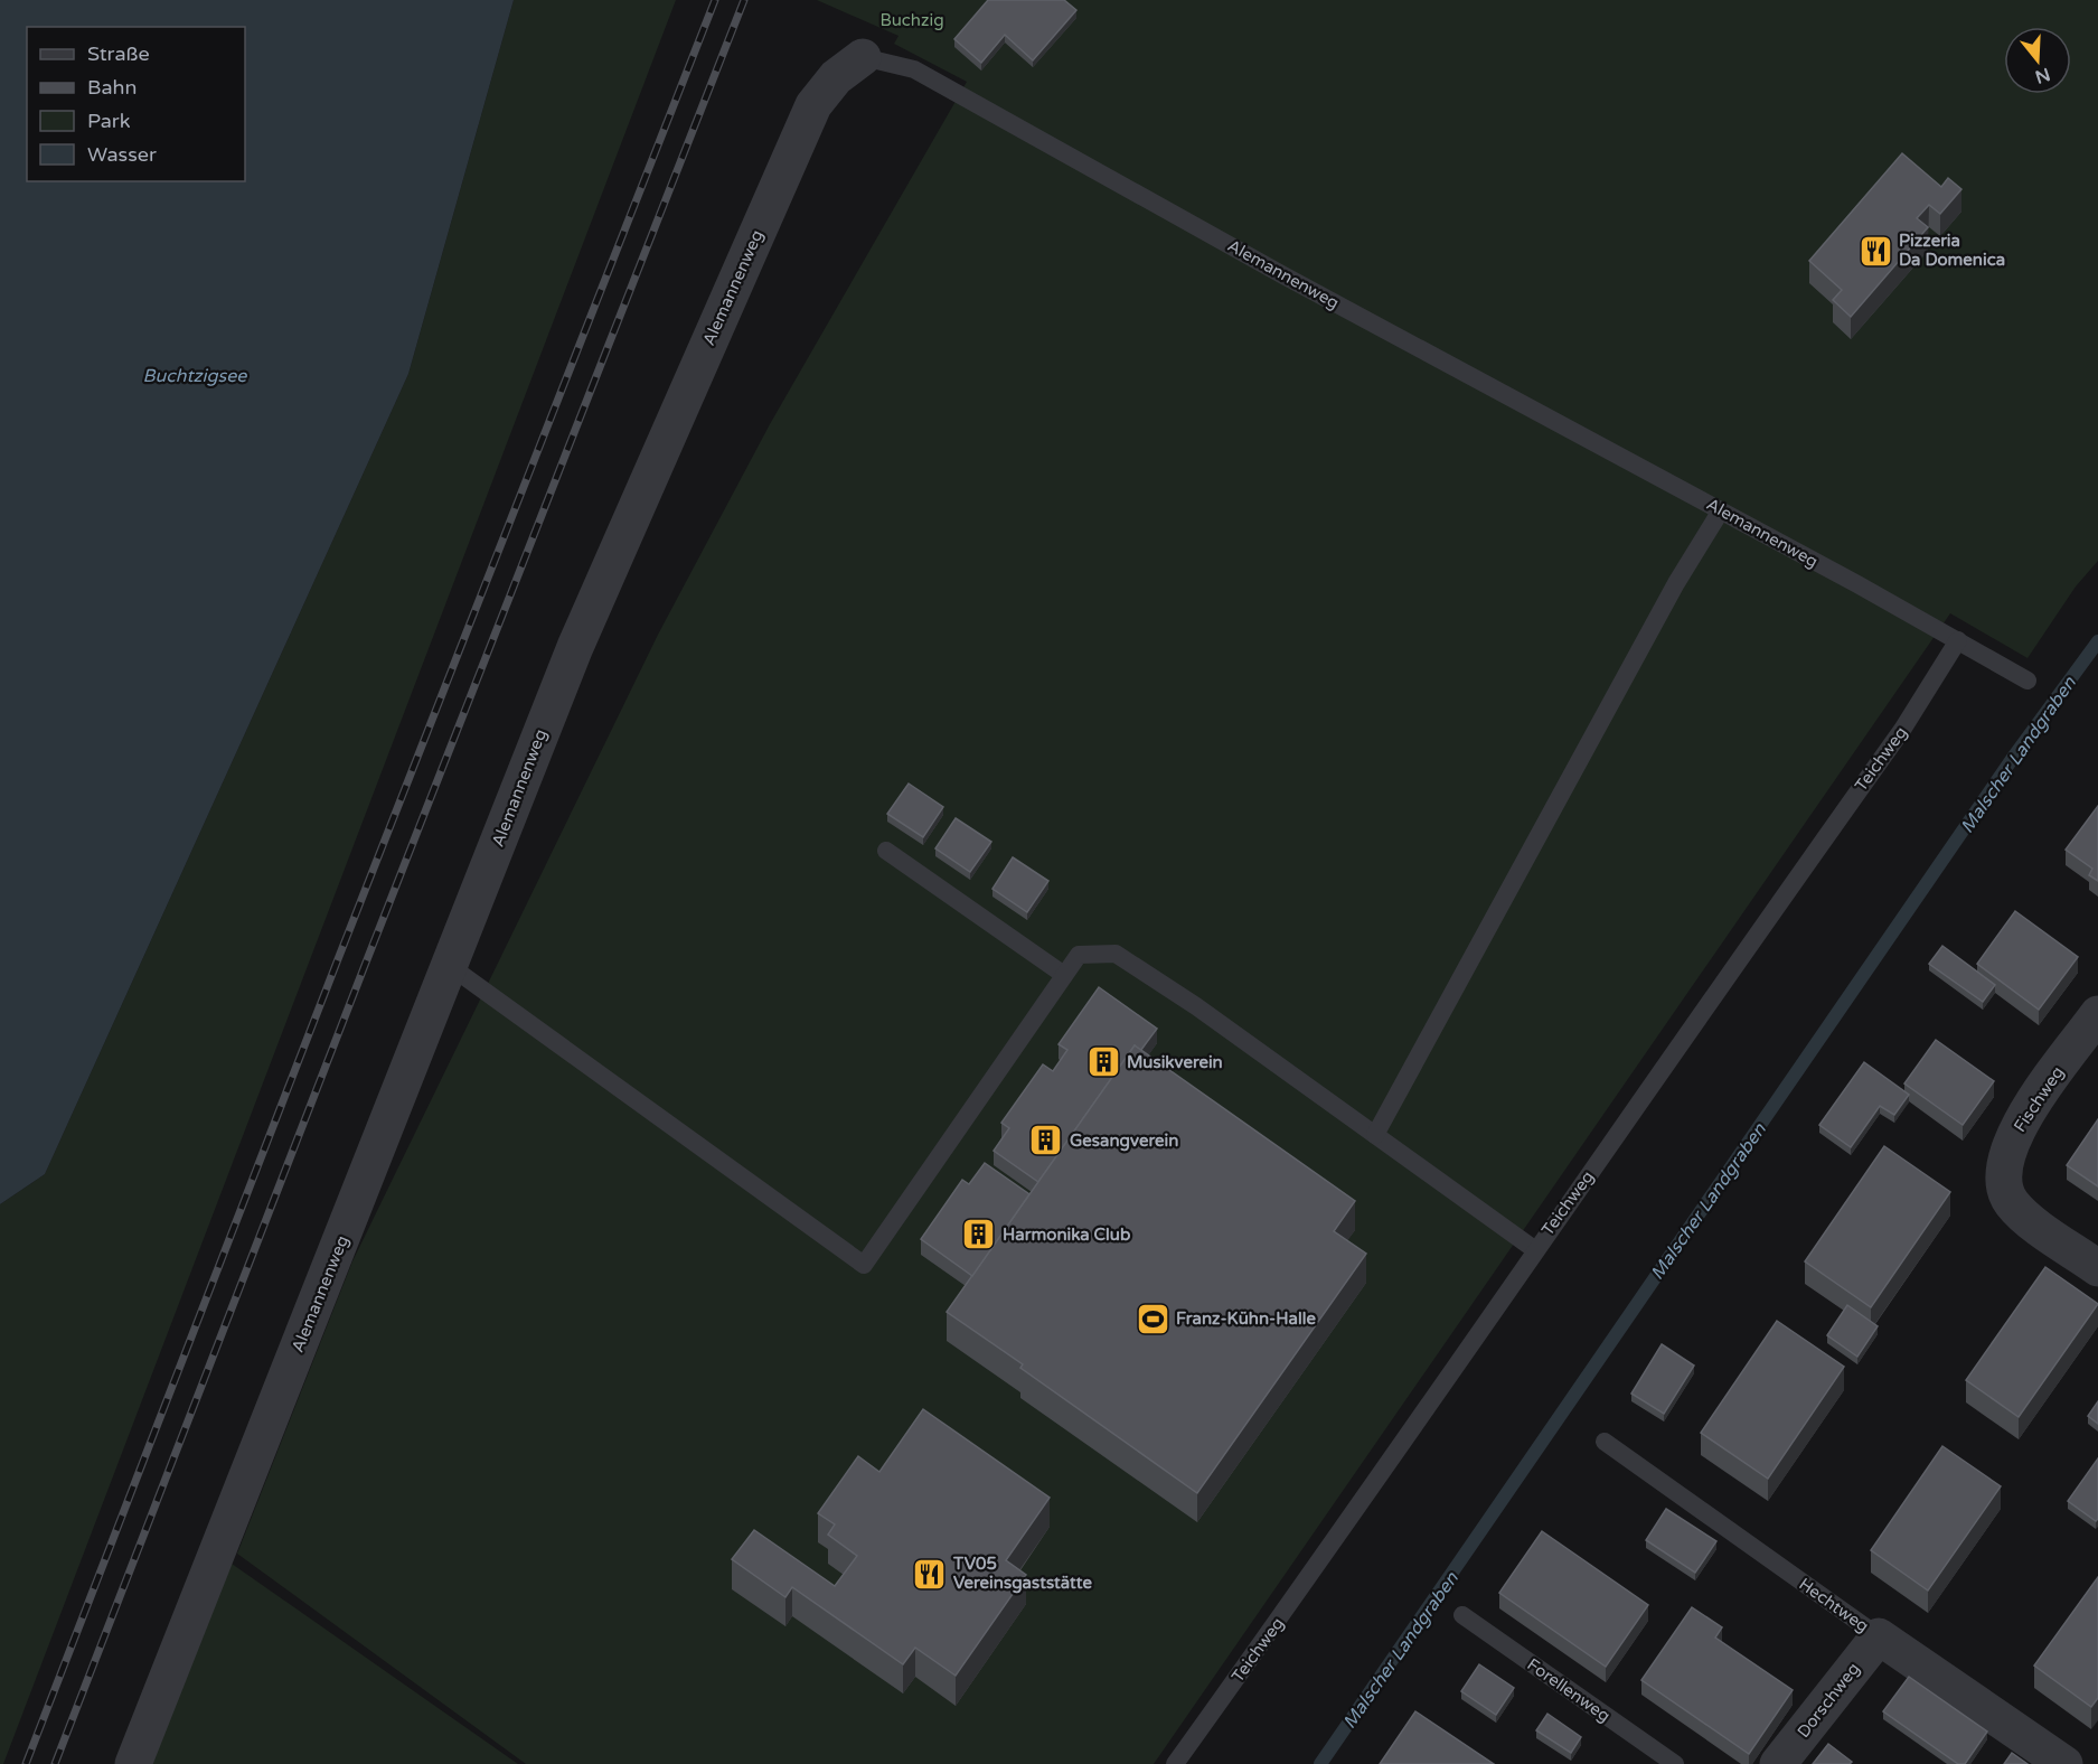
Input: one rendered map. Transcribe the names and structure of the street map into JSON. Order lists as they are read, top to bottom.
{
  "streets": {
    "street": [
      "Alemannenweg",
      "Fischweg",
      "Hechtweg",
      "Dorschweg"
    ],
    "lane": ["Teichweg", "Forellenweg"]
  },
  "crossings": [
    ["Alemannenweg", "Teichweg"],
    ["Hechtweg", "Dorschweg"]
  ],
  "water": ["Buchtzigsee", "Malscher Landgraben"],
  "parks": ["Buchzig"],
  "places": {
    "restaurant": ["Pizzeria Da Domenica", "TV05 Vereinsgaststätte"],
    "building": ["Musikverein", "Gesangverein", "Harmonika Club"],
    "sports": ["Franz-Kühn-Halle"]
  },
  "legend": [
    "Straße",
    "Bahn",
    "Park",
    "Wasser"
  ],
  "north": "bottom"
}
